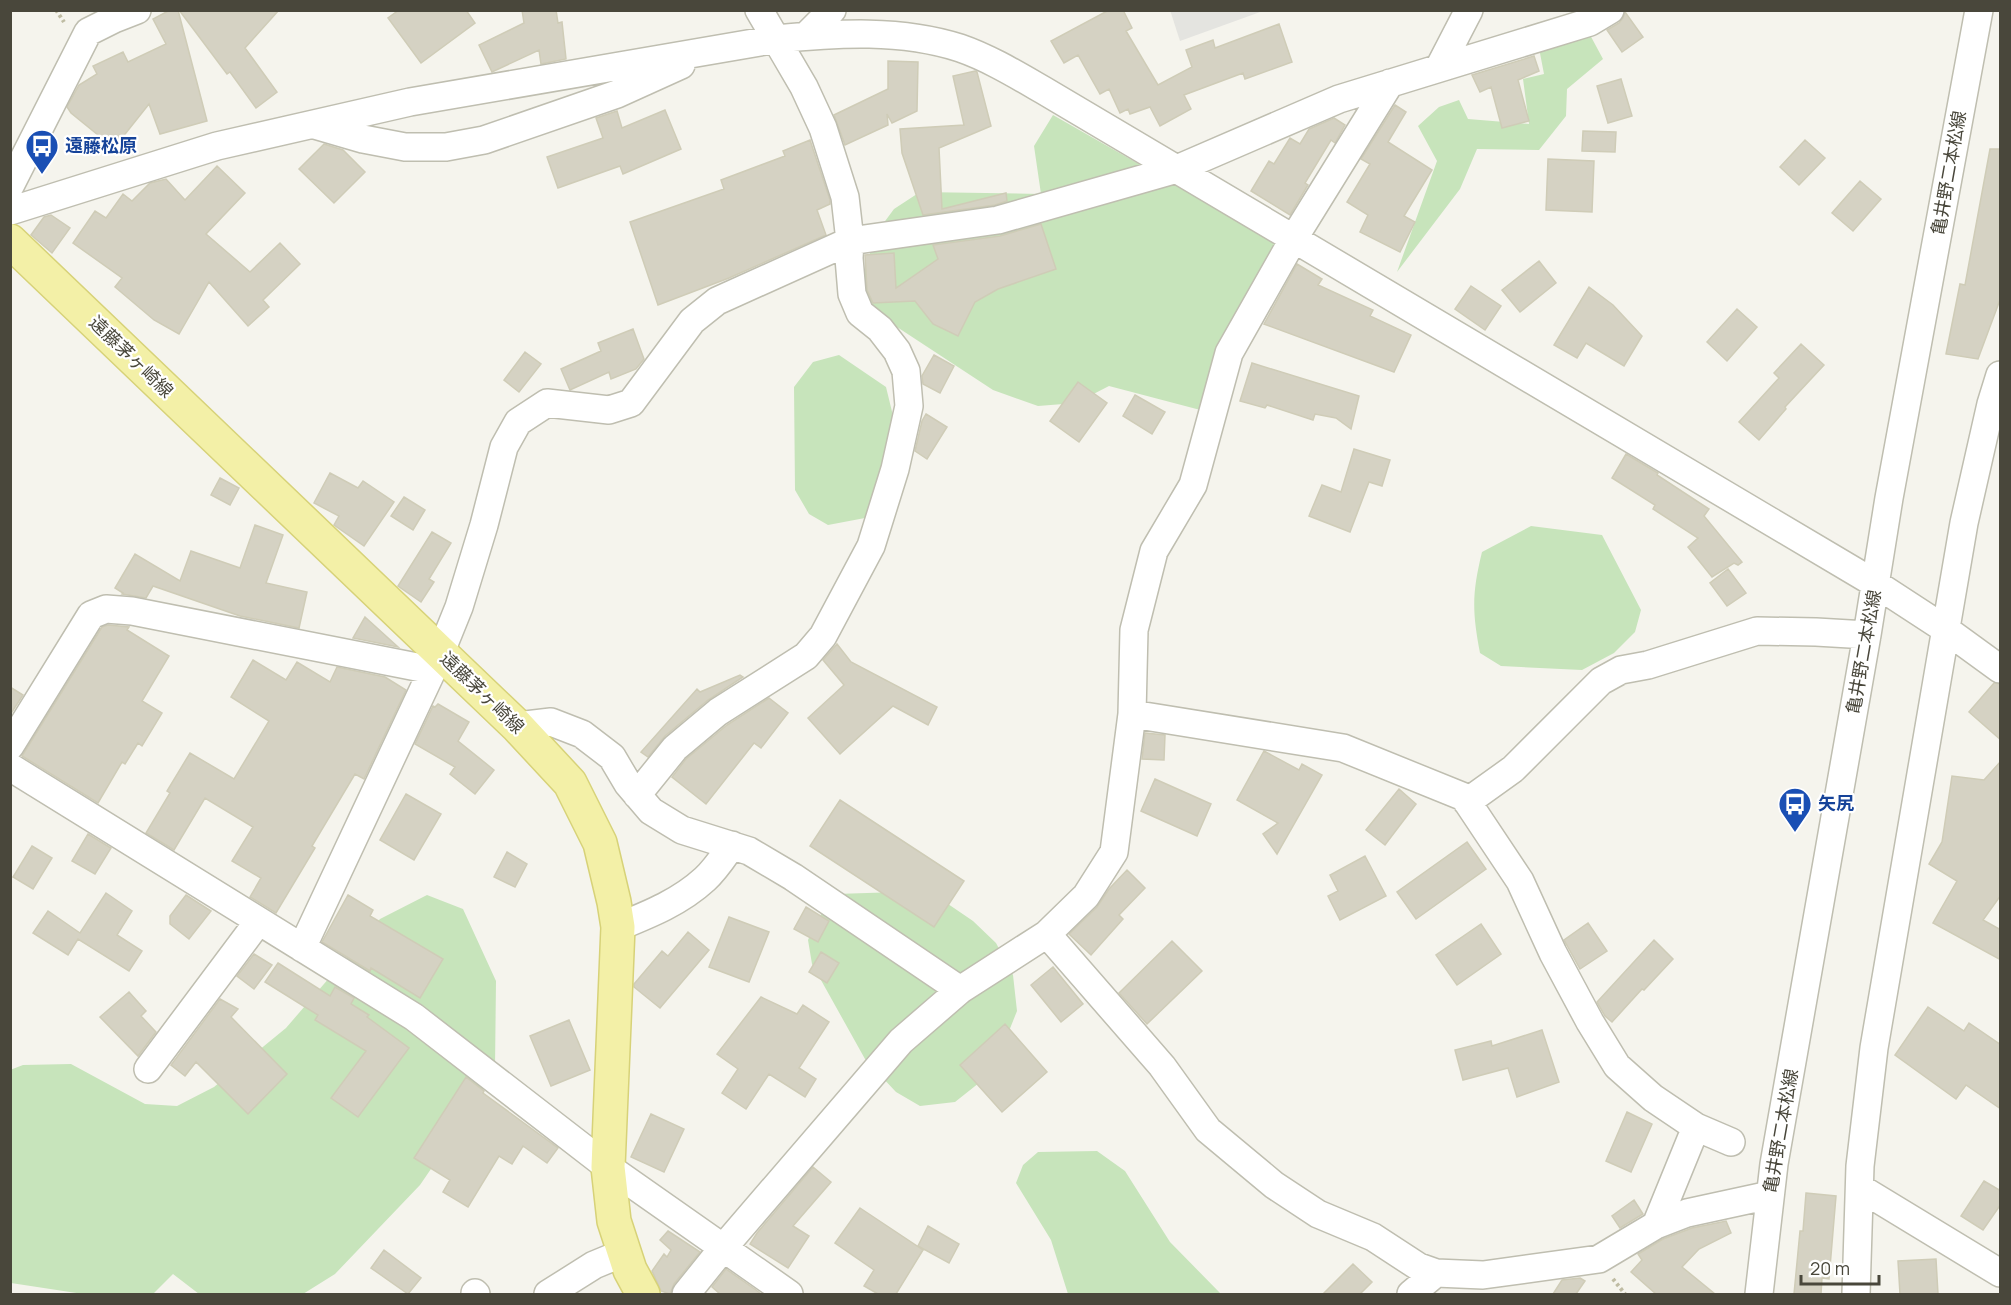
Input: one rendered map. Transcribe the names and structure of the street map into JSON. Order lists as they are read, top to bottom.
{
  "streets": {
    "main road": ["遠藤茅ヶ崎線"],
    "street": ["亀井野二本松線"]
  },
  "places": {
    "bus stop": ["遠藤松原", "矢尻"]
  },
  "scale_bar": "20 m"
}
